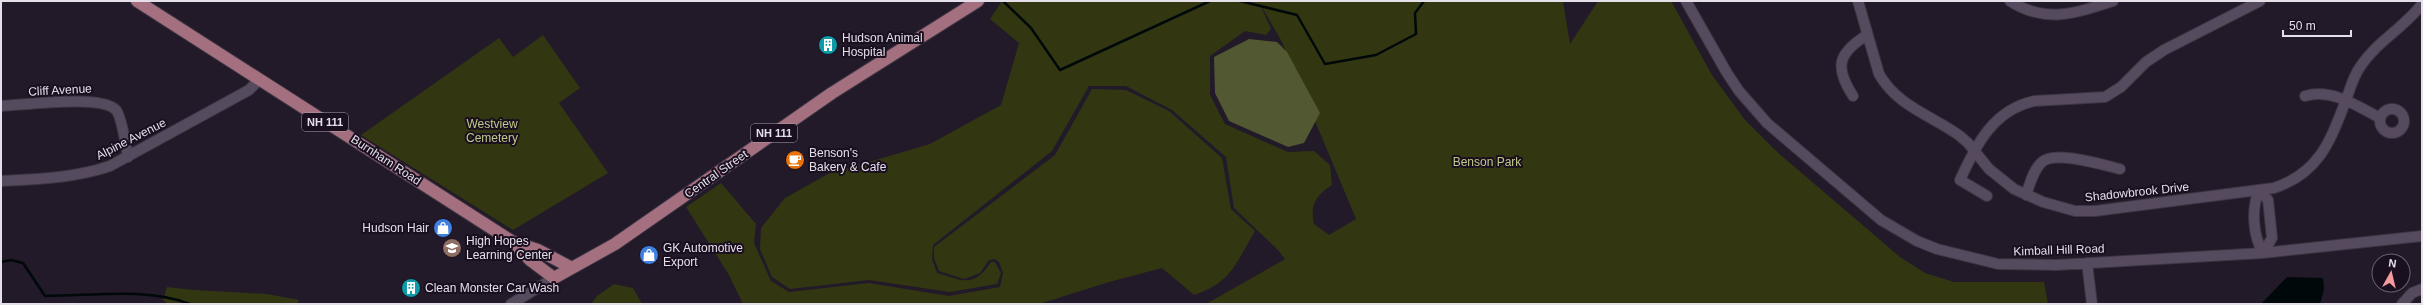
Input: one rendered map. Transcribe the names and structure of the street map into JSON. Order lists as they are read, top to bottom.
{
  "streets": {
    "main road": ["NH 111", "Burnham Road", "Central Street"],
    "street": [
      "Cliff Avenue",
      "Alpine Avenue",
      "Shadowbrook Drive",
      "Kimball Hill Road"
    ]
  },
  "crossings": [
    ["Cliff Avenue", "Alpine Avenue"],
    ["Alpine Avenue", "Burnham Road"],
    ["Burnham Road", "Central Street"]
  ],
  "parks": ["Westview Cemetery", "Benson Park"],
  "places": {
    "building": ["Hudson Animal Hospital", "Clean Monster Car Wash"],
    "cafe": ["Benson's Bakery & Cafe"],
    "shop": ["Hudson Hair", "GK Automotive Export"],
    "school or university": ["High Hopes Learning Center"]
  },
  "scale_bar": "50 m",
  "north": "top"
}
